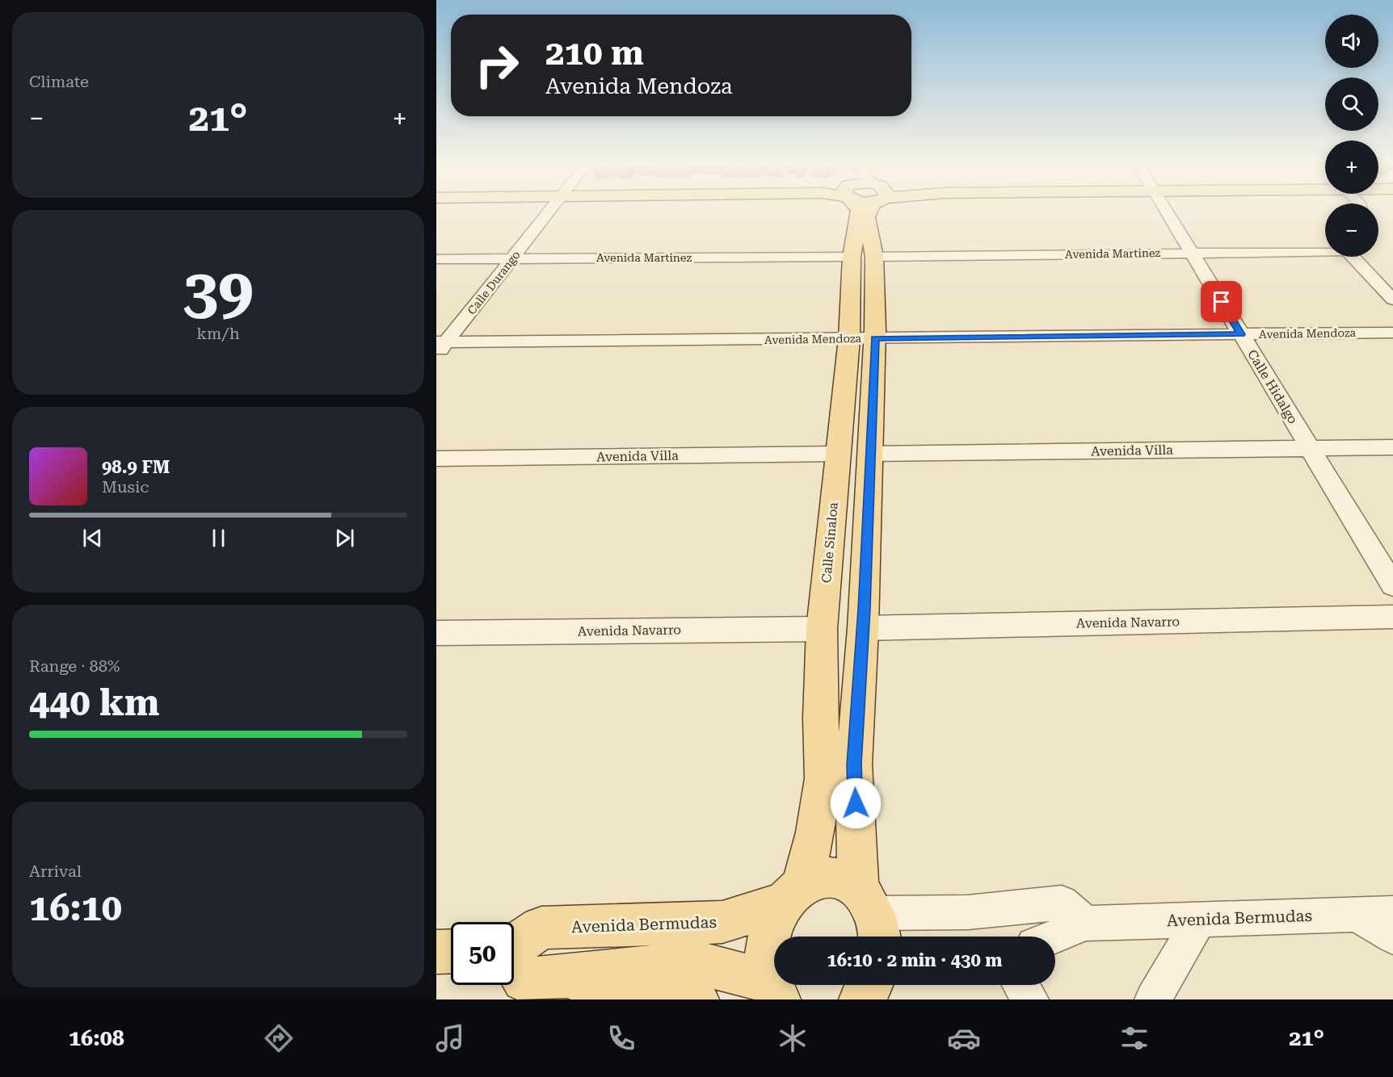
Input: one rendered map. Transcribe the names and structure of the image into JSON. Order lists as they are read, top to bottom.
{
  "streets": {
    "main road": ["Calle Sinaloa", "Avenida Bermudas"],
    "street": [
      "Avenida Martinez",
      "Calle Durango",
      "Avenida Mendoza",
      "Calle Hidalgo",
      "Avenida Villa",
      "Avenida Navarro"
    ]
  },
  "crossings": [
    ["Avenida Martinez", "Calle Durango"],
    ["Avenida Martinez", "Calle Hidalgo"],
    ["Avenida Martinez", "Calle Sinaloa"],
    ["Calle Durango", "Avenida Mendoza"],
    ["Avenida Mendoza", "Calle Hidalgo"],
    ["Avenida Mendoza", "Calle Sinaloa"],
    ["Calle Hidalgo", "Avenida Villa"],
    ["Avenida Villa", "Calle Sinaloa"],
    ["Calle Sinaloa", "Avenida Navarro"],
    ["Calle Sinaloa", "Avenida Bermudas"]
  ],
  "page": {
    "tile": [
      "Climate",
      ["39", "km/h"],
      ["Range · 88%", "440 km"],
      ["Arrival", "16:10"]
    ],
    "map_buttons": ["+", "−"],
    "turn": ["210 m", "Avenida Mendoza"],
    "heat": ["−", "21°", "+"],
    "song": ["98.9 FM", "Music"],
    "limit": "50",
    "trip": "16:10 · 2 min · 430 m",
    "tabs": ["16:08", "21°"]
  }
}
